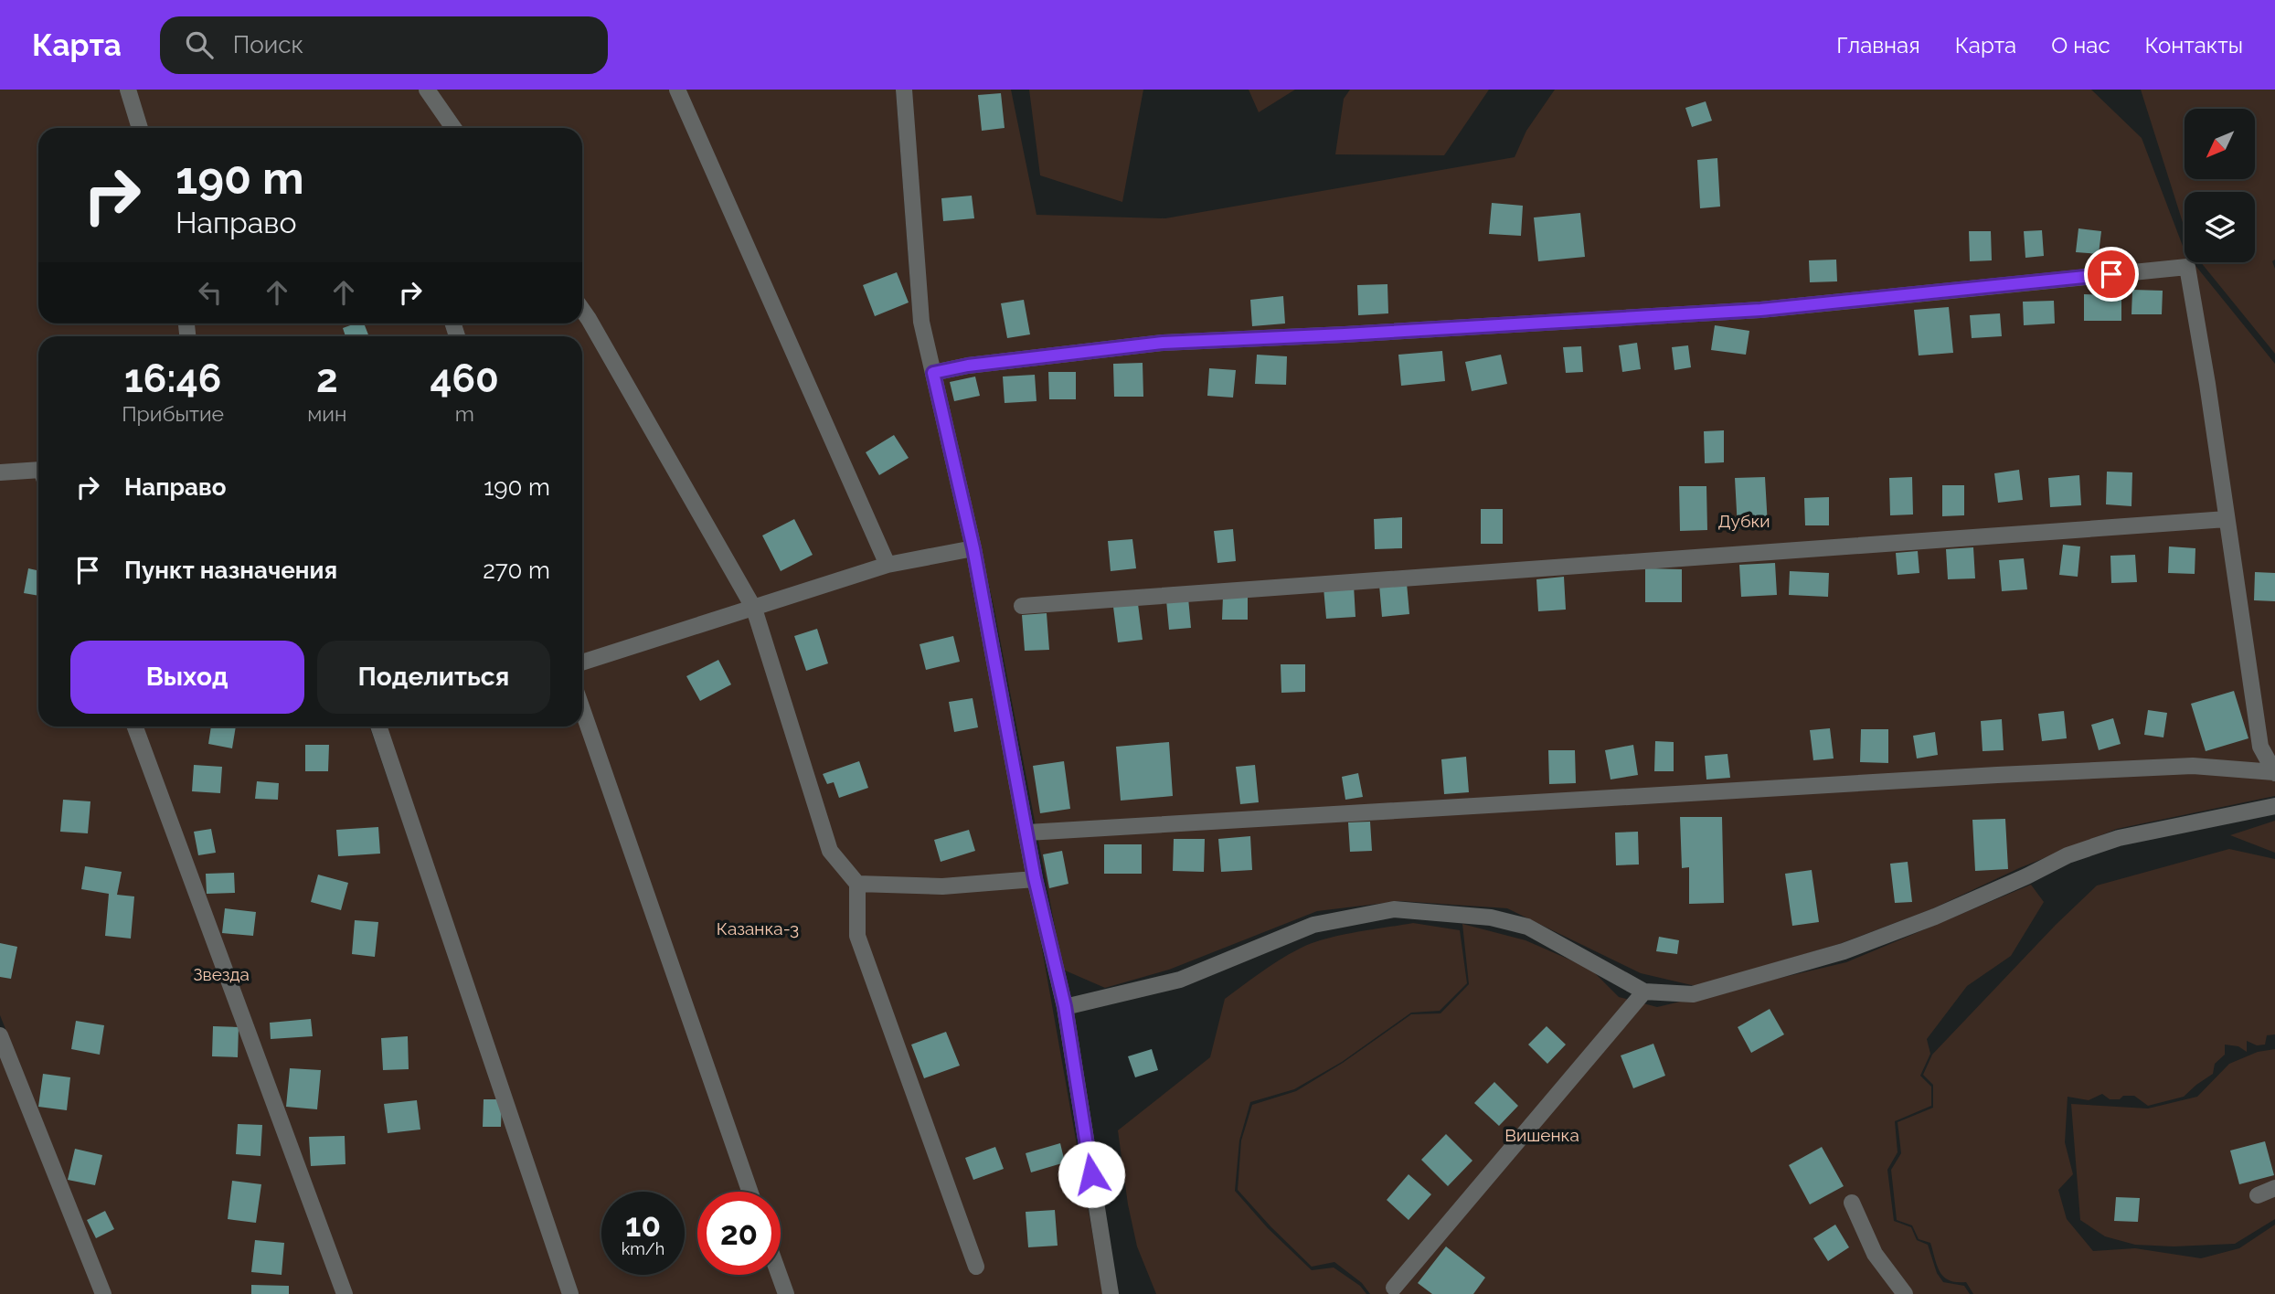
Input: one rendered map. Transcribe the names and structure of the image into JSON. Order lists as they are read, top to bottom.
{
  "parks": [
    "Дубки",
    "Казанка-3",
    "Звезда",
    "Вишенка"
  ],
  "north": "bottom left",
  "page": {
    "header": "Карта",
    "search": "Поиск",
    "nav": [
      "Главная",
      "Карта",
      "О нас",
      "Контакты"
    ],
    "turn": ["190 m", "Направо"],
    "eta": [
      "16:46",
      "Прибытие",
      "2",
      "мин",
      "460",
      "m"
    ],
    "list": [
      {
        "name": "Направо",
        "value": "190 m"
      },
      {
        "name": "Пункт назначения",
        "value": "270 m"
      }
    ],
    "buttons": ["Выход", "Поделиться"],
    "speed": "10 km/h",
    "limit": "20"
  }
}
